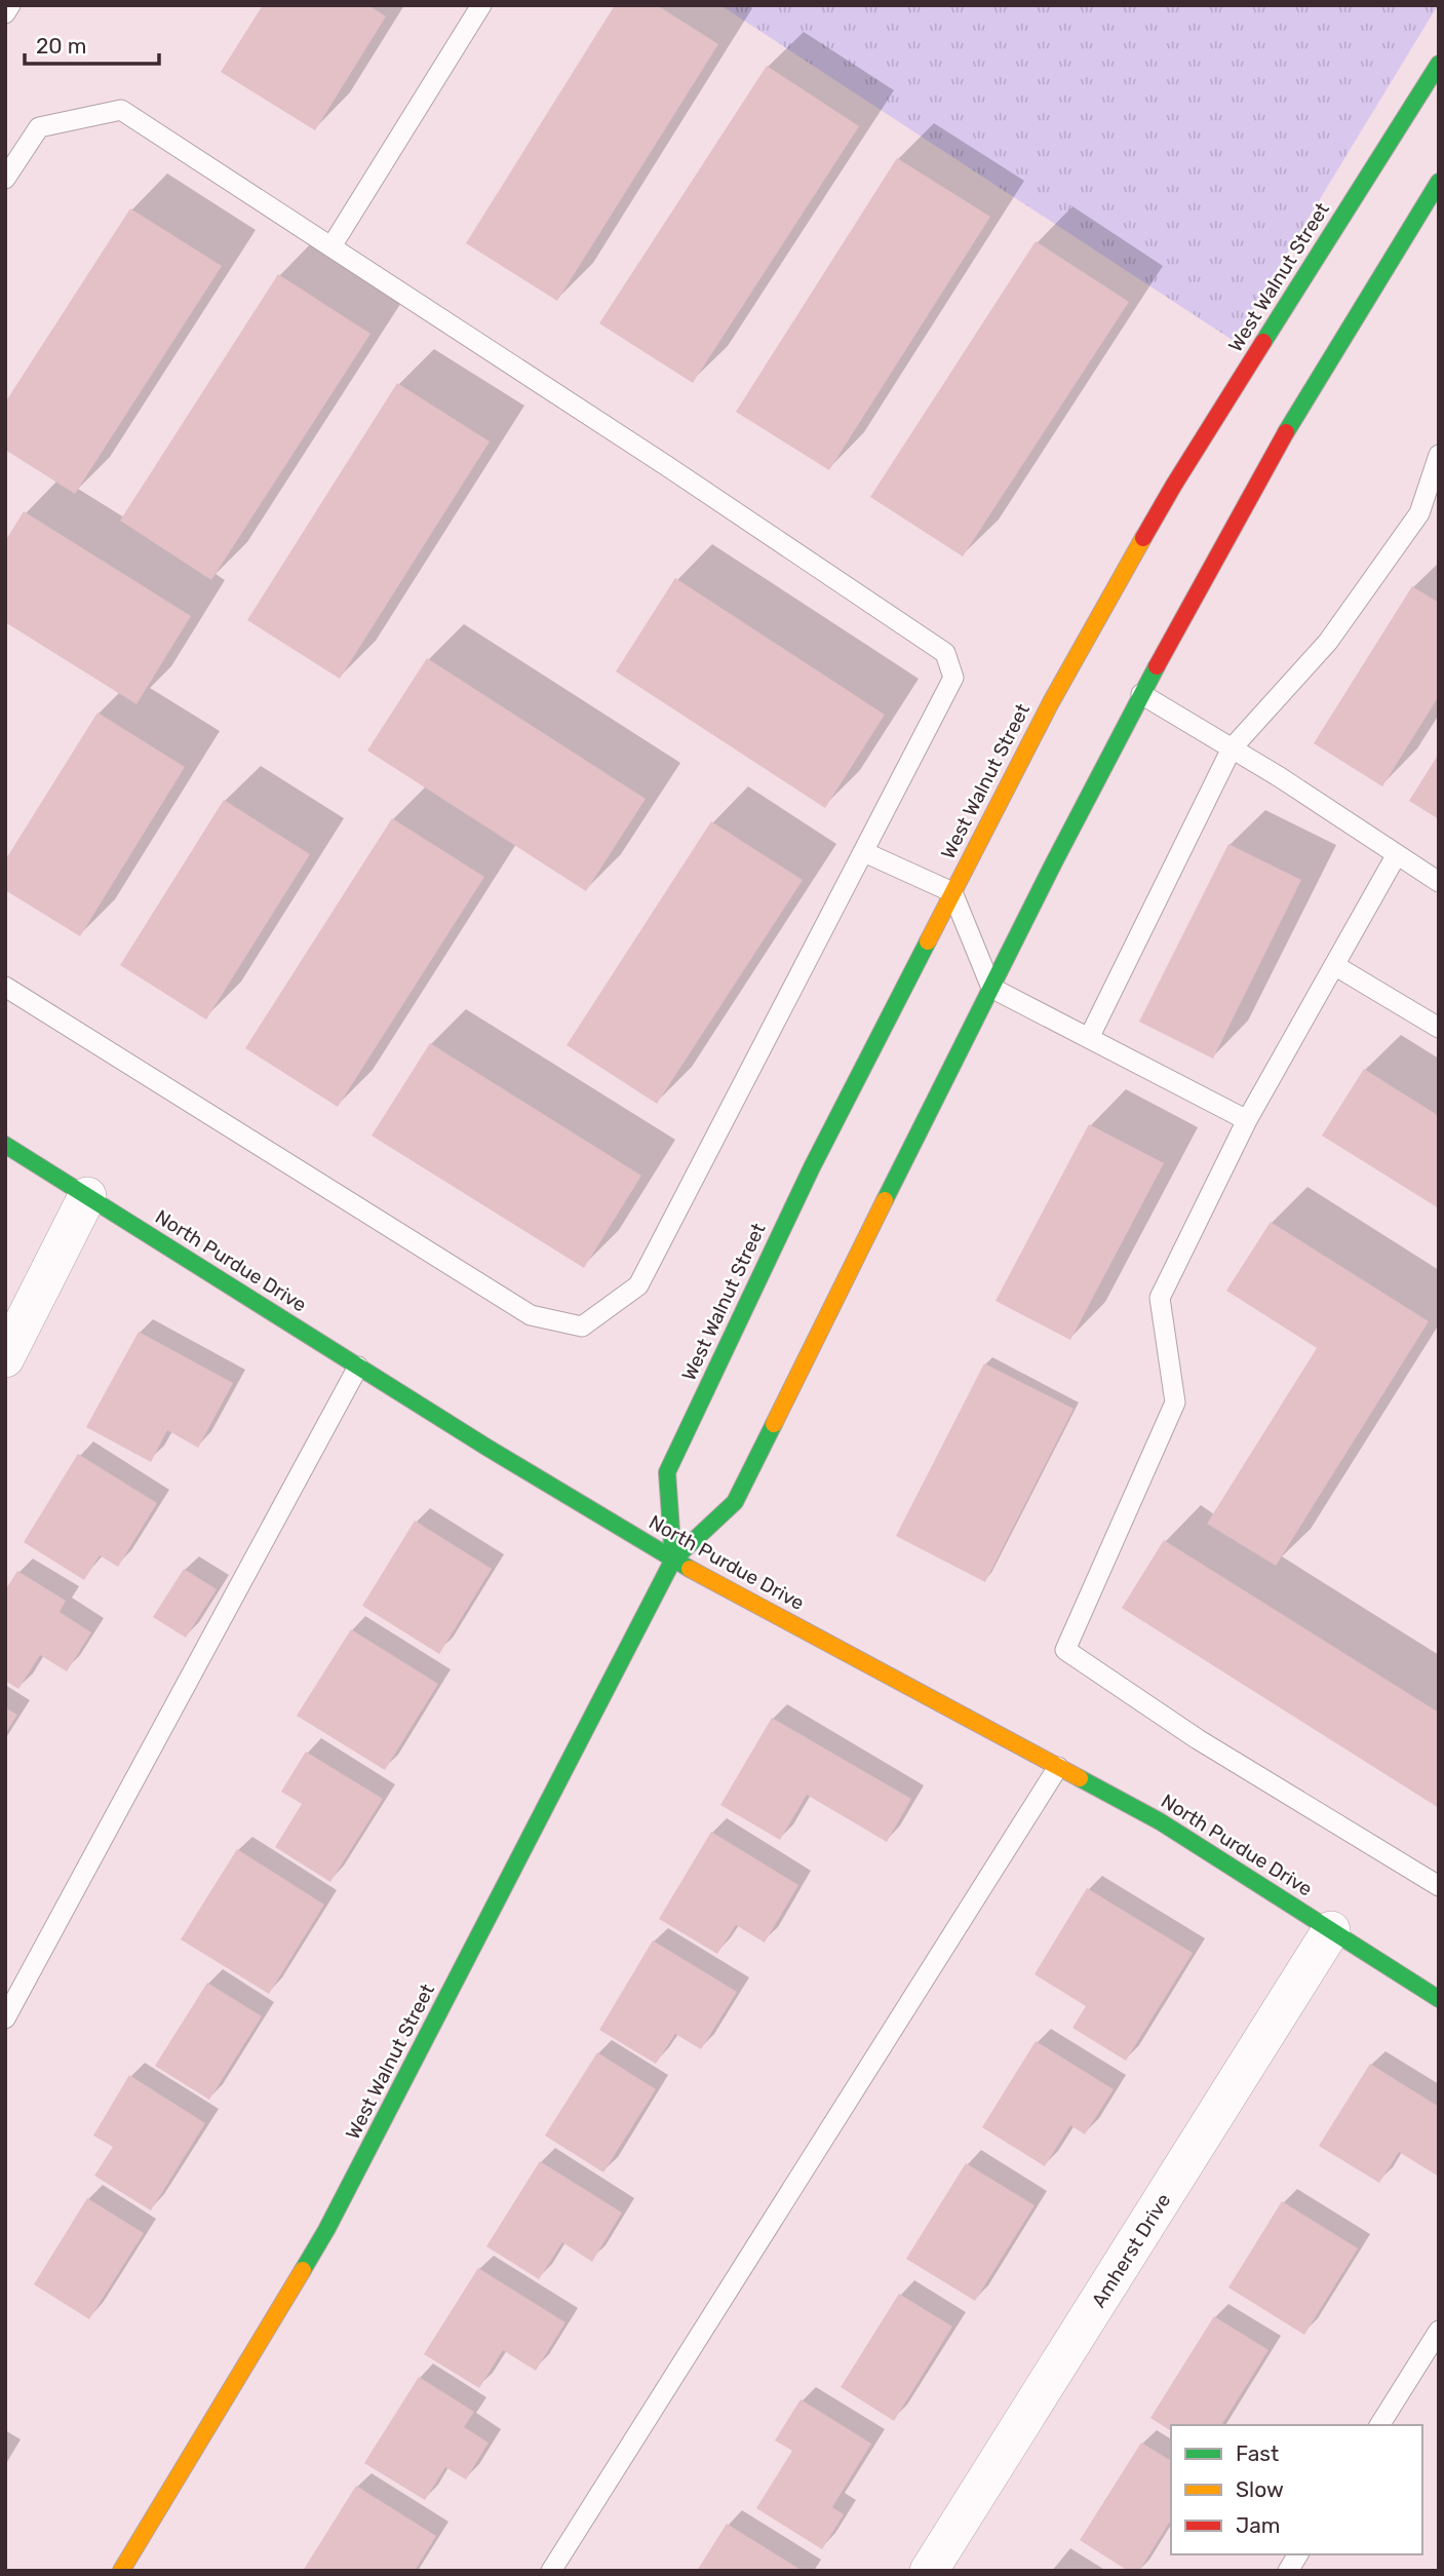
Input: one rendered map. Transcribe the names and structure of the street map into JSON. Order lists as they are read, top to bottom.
{
  "streets": {
    "main road": ["West Walnut Street", "North Purdue Drive"],
    "street": ["Amherst Drive"]
  },
  "crossings": [
    ["West Walnut Street", "North Purdue Drive"],
    ["North Purdue Drive", "Amherst Drive"]
  ],
  "legend": ["Fast", "Slow", "Jam"],
  "scale_bar": "20 m"
}
